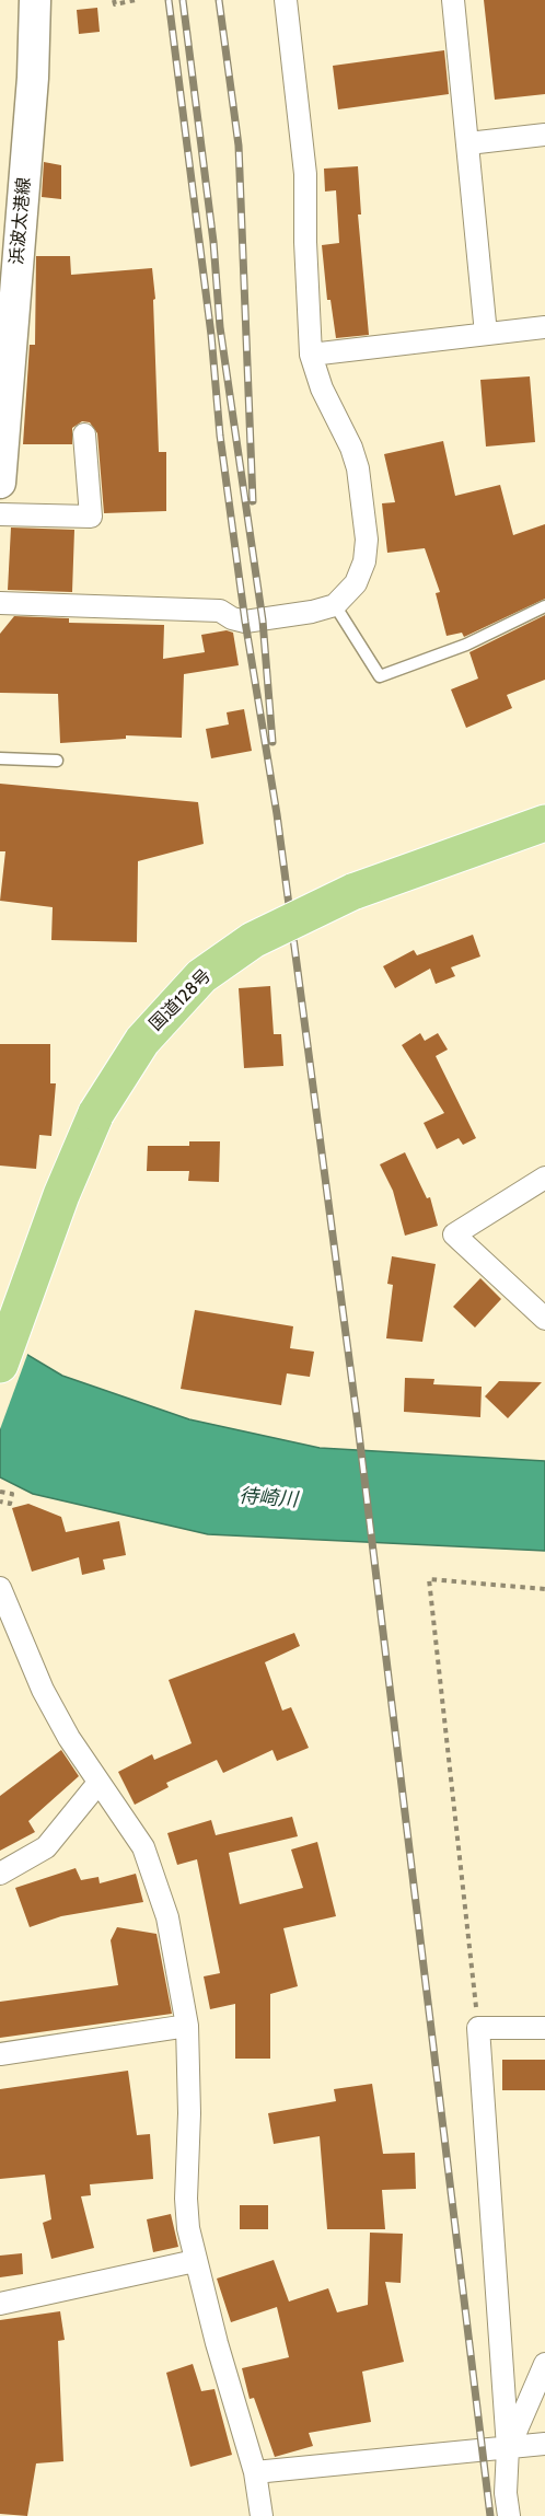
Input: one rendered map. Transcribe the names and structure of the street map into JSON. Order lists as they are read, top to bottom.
{
  "streets": {
    "highway": ["国道128号"],
    "main road": ["浜波太港線"]
  },
  "water": ["待崎川"]
}
